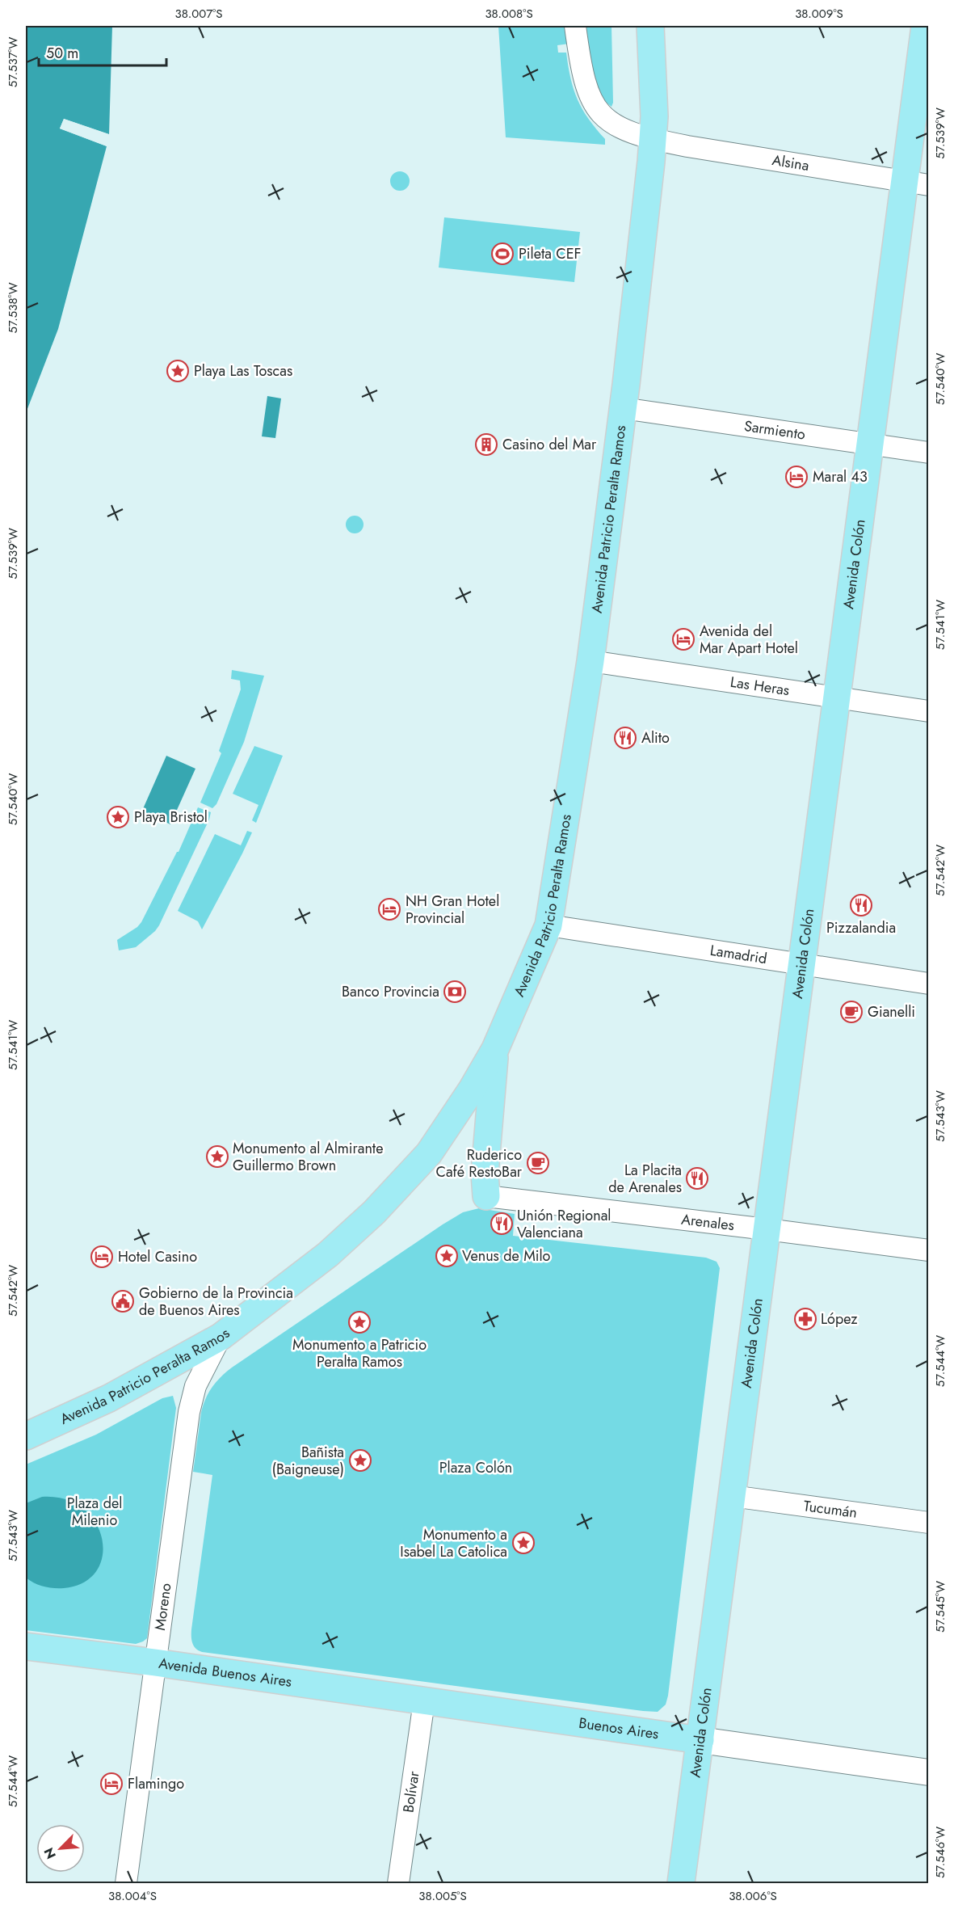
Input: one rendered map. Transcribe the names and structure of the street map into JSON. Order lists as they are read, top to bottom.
{
  "streets": {
    "main road": [
      "Avenida Patricio Peralta Ramos",
      "Avenida Colón",
      "Avenida Buenos Aires",
      "Buenos Aires"
    ],
    "street": [
      "Alsina",
      "Sarmiento",
      "Las Heras",
      "Lamadrid",
      "Arenales",
      "Tucumán",
      "Moreno",
      "Bolívar"
    ]
  },
  "crossings": [
    ["Alsina", "Avenida Patricio Peralta Ramos"],
    ["Alsina", "Avenida Colón"],
    ["Sarmiento", "Avenida Patricio Peralta Ramos"],
    ["Sarmiento", "Avenida Colón"],
    ["Avenida Patricio Peralta Ramos", "Las Heras"],
    ["Avenida Patricio Peralta Ramos", "Lamadrid"],
    ["Avenida Patricio Peralta Ramos", "Moreno"],
    ["Avenida Colón", "Las Heras"],
    ["Avenida Colón", "Lamadrid"],
    ["Avenida Colón", "Arenales"],
    ["Avenida Colón", "Tucumán"],
    ["Avenida Colón", "Buenos Aires"],
    ["Moreno", "Avenida Buenos Aires"],
    ["Avenida Buenos Aires", "Buenos Aires"],
    ["Avenida Buenos Aires", "Bolívar"],
    ["Buenos Aires", "Bolívar"]
  ],
  "parks": ["Plaza Colón", "Plaza del Milenio"],
  "places": {
    "sports": ["Pileta CEF"],
    "place": [
      "Playa Las Toscas",
      "Playa Bristol",
      "Monumento al Almirante Guillermo Brown",
      "Venus de Milo",
      "Monumento a Patricio Peralta Ramos",
      "Bañista (Baigneuse)",
      "Monumento a Isabel La Catolica"
    ],
    "building": ["Casino del Mar"],
    "hotel": [
      "Maral 43",
      "Avenida del Mar Apart Hotel",
      "NH Gran Hotel Provincial",
      "Hotel Casino",
      "Flamingo"
    ],
    "restaurant": [
      "Alito",
      "Pizzalandia",
      "La Placita de Arenales",
      "Unión Regional Valenciana"
    ],
    "bank": ["Banco Provincia"],
    "cafe": ["Gianelli", "Ruderico Café RestoBar"],
    "public building": ["Gobierno de la Provincia de Buenos Aires"],
    "pharmacy": ["López"]
  },
  "scale_bar": "50 m",
  "north": "bottom left",
  "coordinates": [
    "38.007°S",
    "38.008°S",
    "38.009°S",
    "57.537°W",
    "57.539°W",
    "57.538°W",
    "57.540°W",
    "57.541°W",
    "57.542°W",
    "57.543°W",
    "57.544°W",
    "57.545°W",
    "57.546°W",
    "38.004°S",
    "38.005°S",
    "38.006°S"
  ]
}
